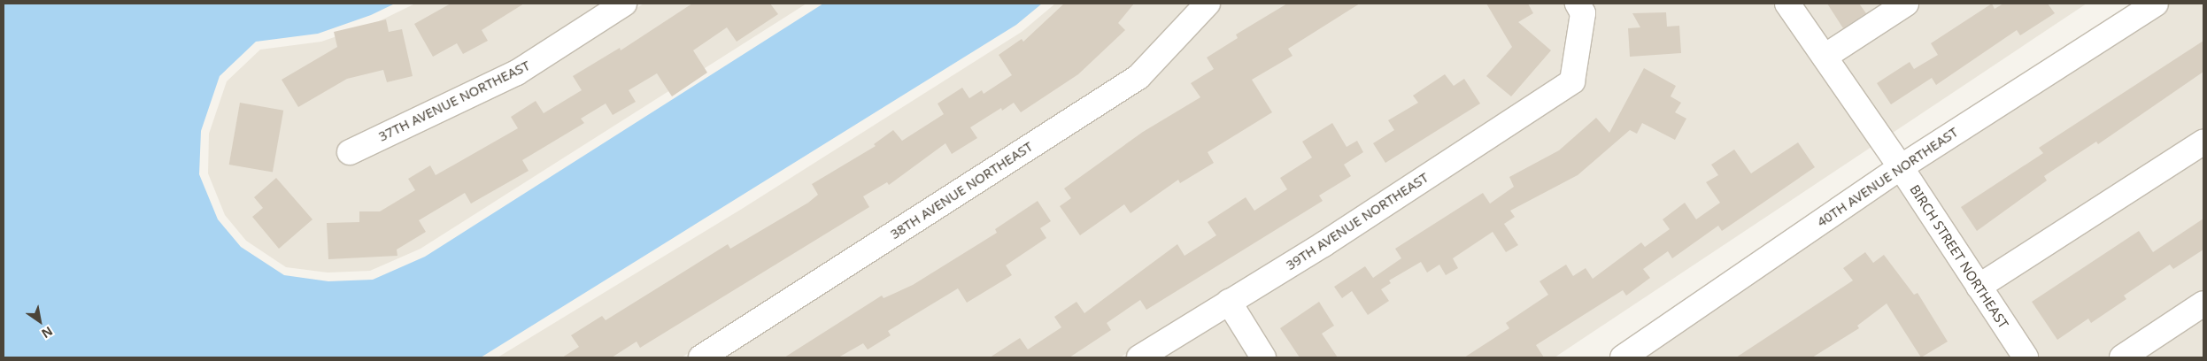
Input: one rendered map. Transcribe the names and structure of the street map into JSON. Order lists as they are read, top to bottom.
{
  "streets": {
    "street": [
      "37TH AVENUE NORTHEAST",
      "40TH AVENUE NORTHEAST",
      "38TH AVENUE NORTHEAST",
      "39TH AVENUE NORTHEAST",
      "BIRCH STREET NORTHEAST"
    ]
  },
  "crossings": [
    ["40TH AVENUE NORTHEAST", "BIRCH STREET NORTHEAST"]
  ],
  "north": "bottom right"
}
